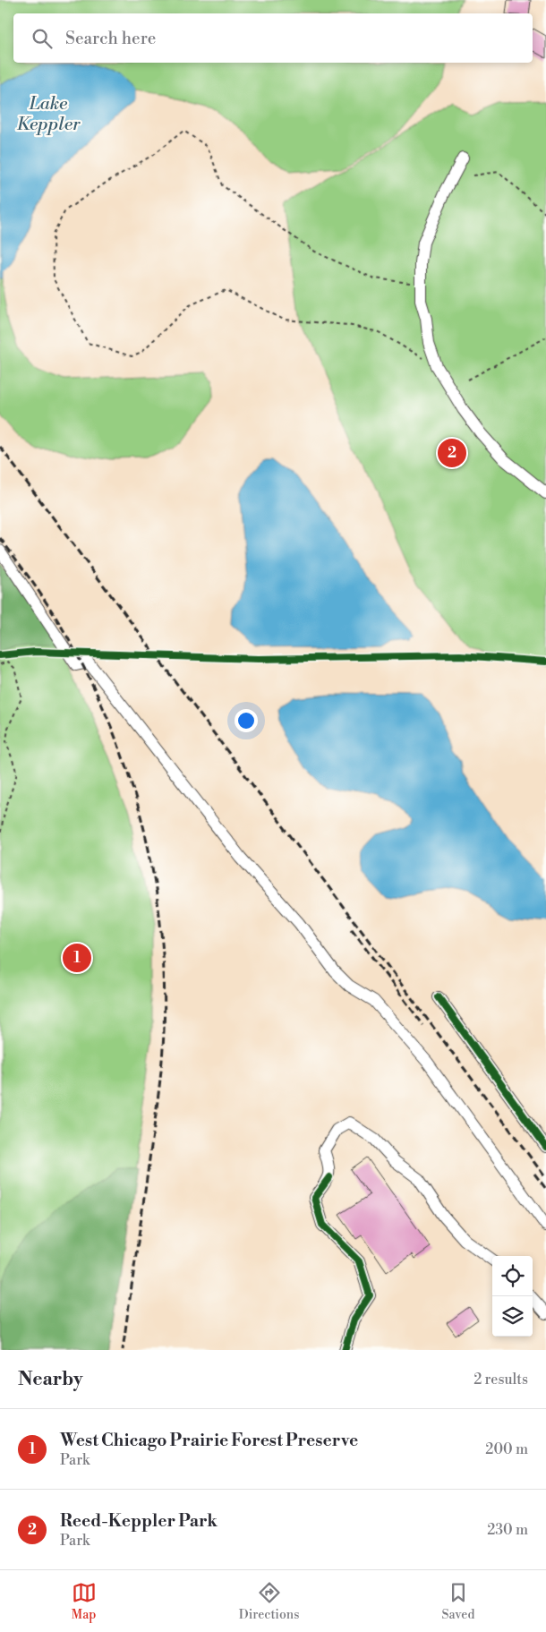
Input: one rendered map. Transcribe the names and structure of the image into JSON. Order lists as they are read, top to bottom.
{
  "water": ["Lake Keppler"],
  "page": {
    "search": "Search here",
    "pins": ["2", "1"],
    "heading": ["Nearby", "2 results"],
    "list": [
      {
        "mark": "1",
        "name": "West Chicago Prairie Forest Preserve",
        "note": "Park",
        "value": "200 m"
      },
      {
        "mark": "2",
        "name": "Reed-Keppler Park",
        "note": "Park",
        "value": "230 m"
      }
    ],
    "nav": ["Map", "Directions", "Saved"]
  }
}
